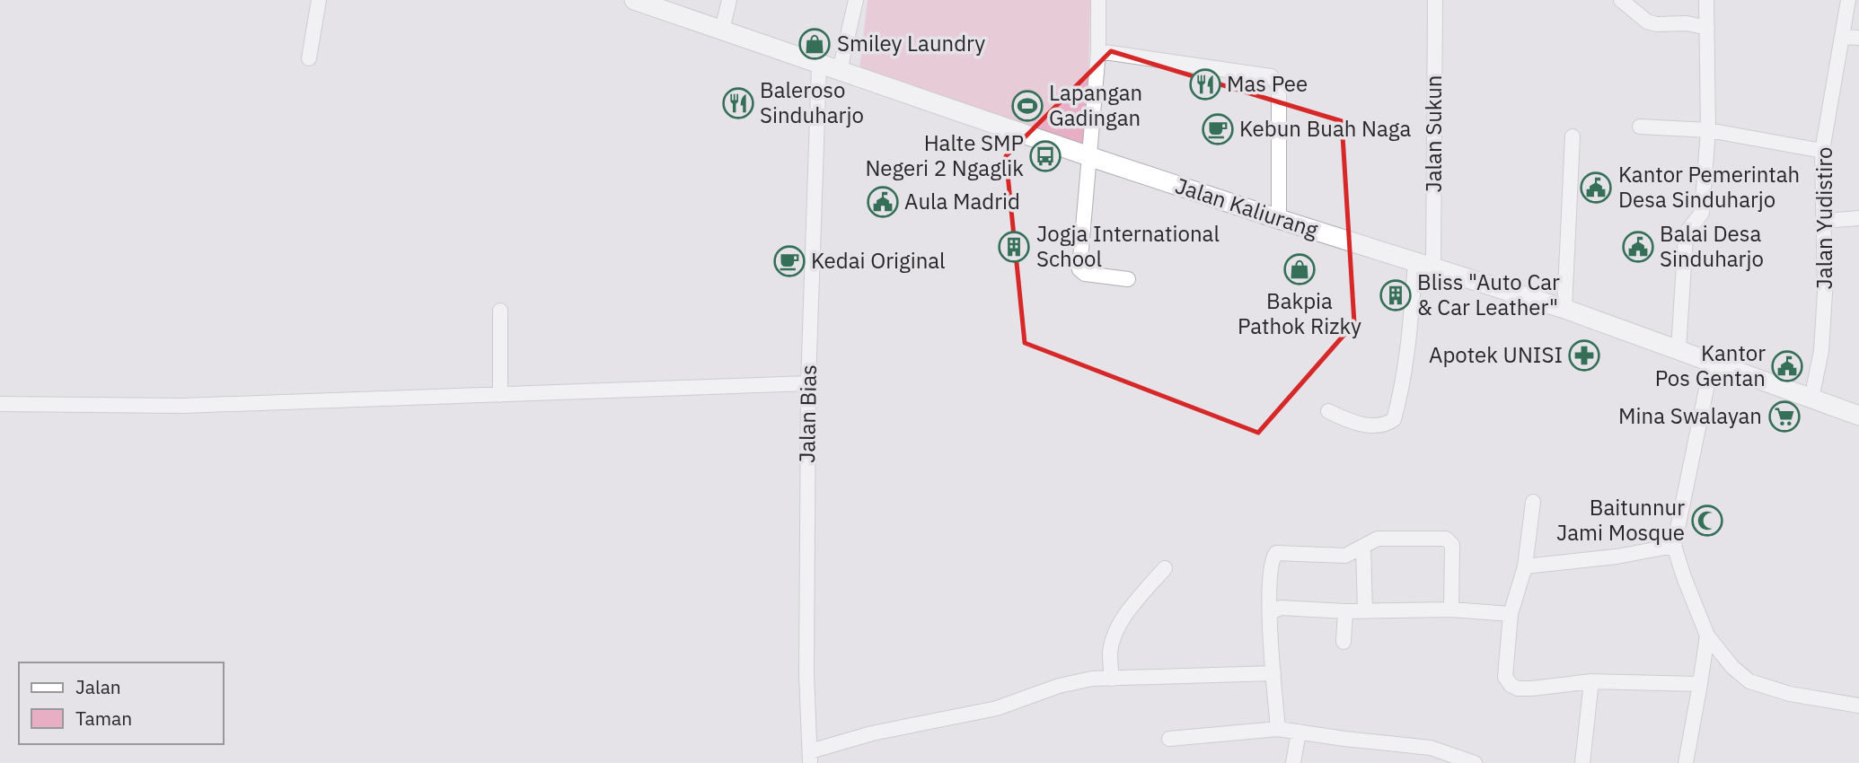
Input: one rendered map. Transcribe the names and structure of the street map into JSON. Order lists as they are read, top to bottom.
{
  "streets": {
    "main road": ["Jalan Kaliurang"],
    "street": ["Jalan Sukun", "Jalan Yudistiro", "Jalan Bias"]
  },
  "crossings": [
    ["Jalan Sukun", "Jalan Kaliurang"],
    ["Jalan Kaliurang", "Jalan Yudistiro"],
    ["Jalan Kaliurang", "Jalan Bias"]
  ],
  "places": {
    "shop": ["Smiley Laundry", "Bakpia Pathok Rizky"],
    "restaurant": ["Mas Pee", "Baleroso Sinduharjo"],
    "sports": ["Lapangan Gadingan"],
    "cafe": ["Kebun Buah Naga", "Kedai Original"],
    "bus stop": ["Halte SMP Negeri 2 Ngaglik"],
    "public building": [
      "Kantor Pemerintah Desa Sinduharjo",
      "Aula Madrid",
      "Balai Desa Sinduharjo",
      "Kantor Pos Gentan"
    ],
    "building": ["Jogja International School", "Bliss \"Auto Car & Car Leather\""],
    "pharmacy": ["Apotek UNISI"],
    "supermarket": ["Mina Swalayan"],
    "mosque": ["Baitunnur Jami Mosque"]
  },
  "legend": ["Jalan", "Taman"]
}
